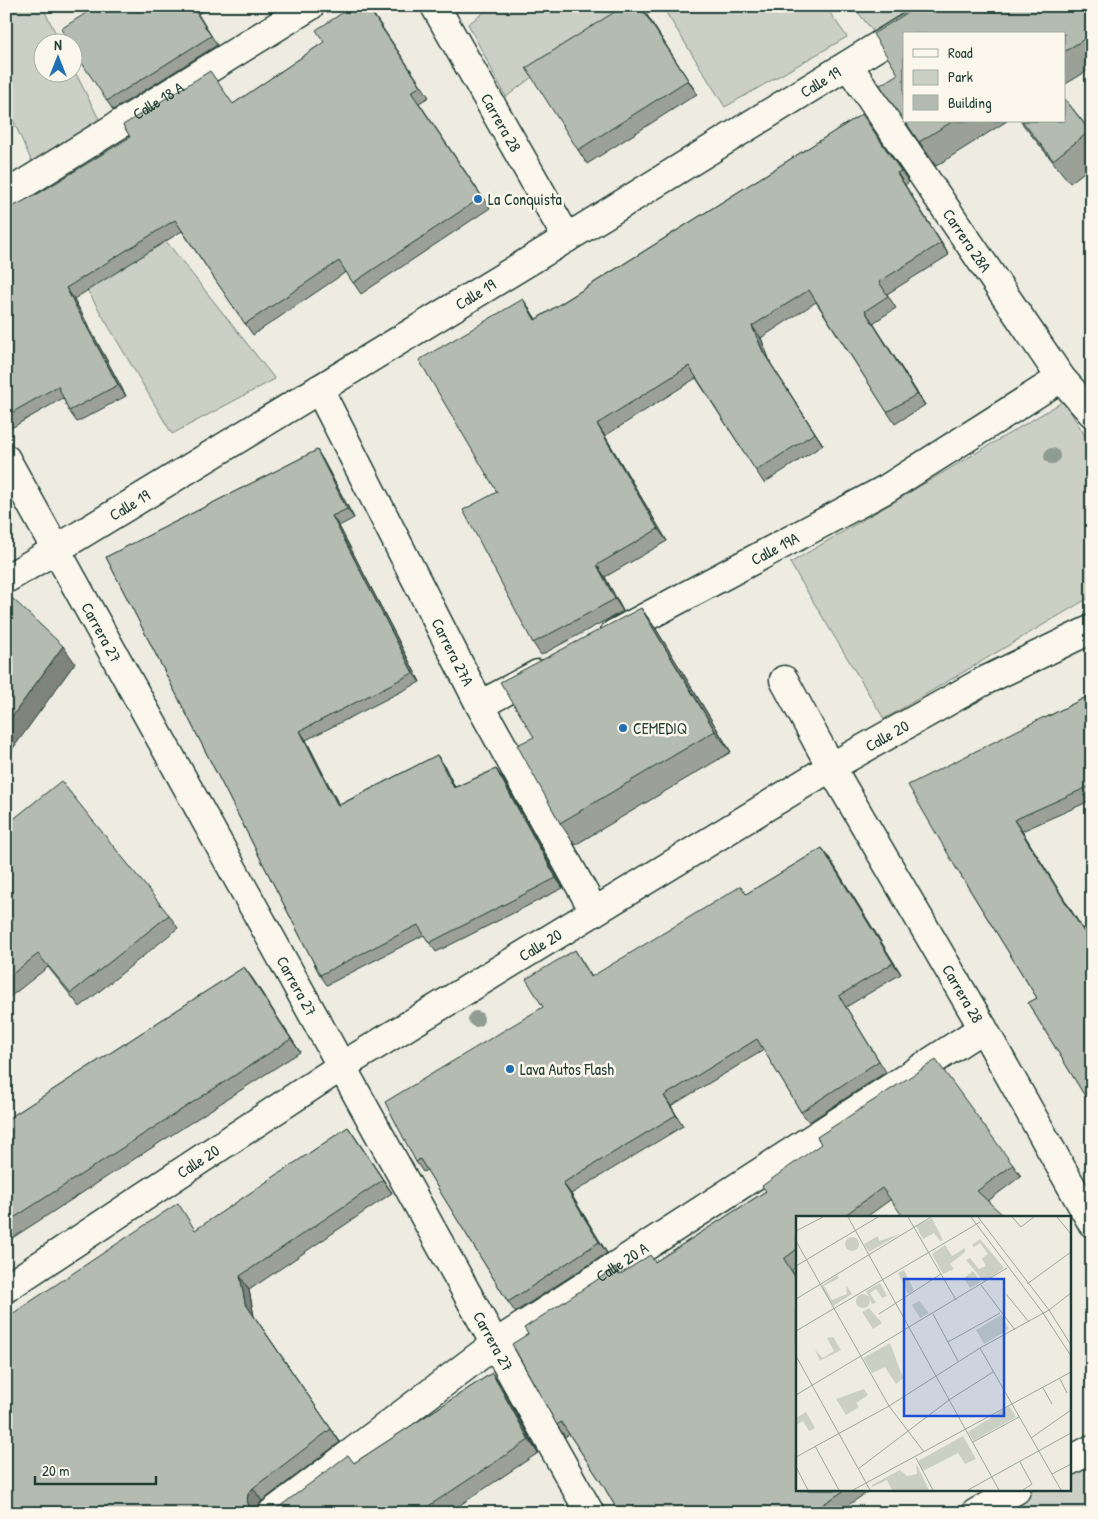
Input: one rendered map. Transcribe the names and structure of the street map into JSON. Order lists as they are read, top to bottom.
{
  "streets": {
    "street": [
      "Calle 19",
      "Calle 18 A",
      "Carrera 28",
      "Carrera 28A",
      "Calle 19A",
      "Carrera 27",
      "Carrera 27A",
      "Calle 20",
      "Calle 20 A"
    ]
  },
  "crossings": [
    ["Calle 19", "Carrera 28"],
    ["Calle 19", "Carrera 28A"],
    ["Calle 19", "Carrera 27"],
    ["Calle 19", "Carrera 27A"],
    ["Carrera 28", "Calle 20"],
    ["Carrera 28", "Calle 20 A"],
    ["Carrera 28A", "Calle 19A"],
    ["Carrera 27", "Calle 20"],
    ["Carrera 27", "Calle 20 A"],
    ["Carrera 27A", "Calle 20"]
  ],
  "places": ["La Conquista", "CEMEDIQ", "Lava Autos Flash"],
  "legend": ["Road", "Park", "Building"],
  "scale_bar": "20 m",
  "north": "top"
}
